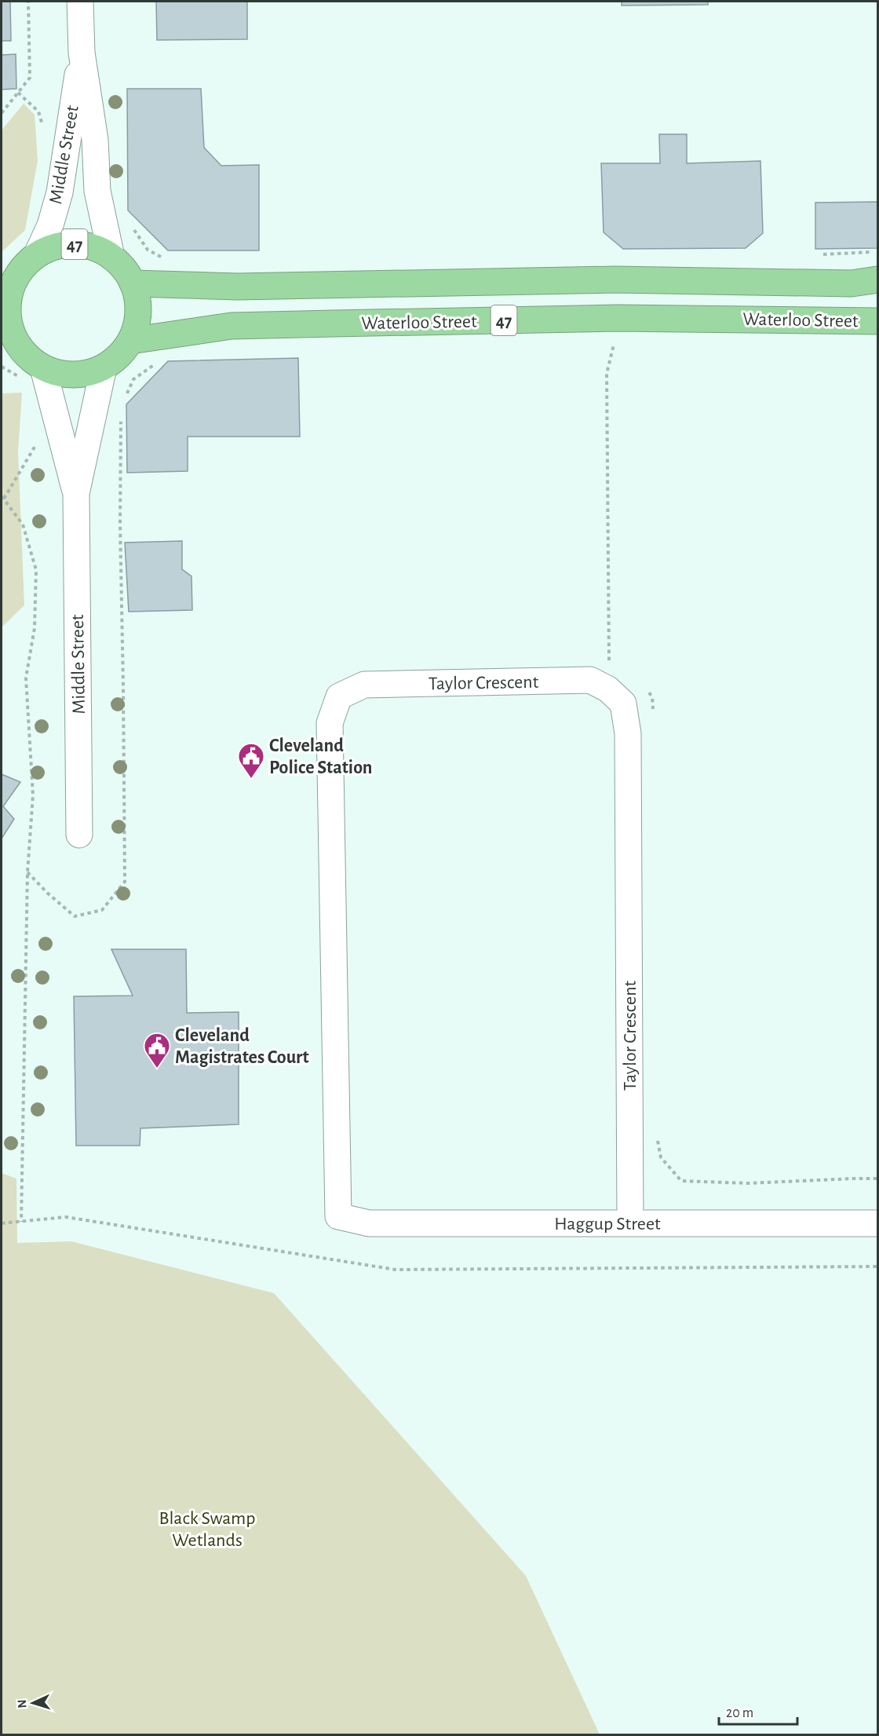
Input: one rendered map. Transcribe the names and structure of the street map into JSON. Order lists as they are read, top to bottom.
{
  "streets": {
    "highway": ["47", "Waterloo Street"],
    "street": ["Middle Street", "Taylor Crescent", "Haggup Street"]
  },
  "crossings": [
    ["Middle Street", "47"],
    ["Middle Street", "Waterloo Street"],
    ["47", "Waterloo Street"],
    ["Taylor Crescent", "Haggup Street"]
  ],
  "parks": ["Black Swamp Wetlands"],
  "places": {
    "public building": ["Cleveland Police Station", "Cleveland Magistrates Court"]
  },
  "scale_bar": "20 m",
  "north": "left"
}
